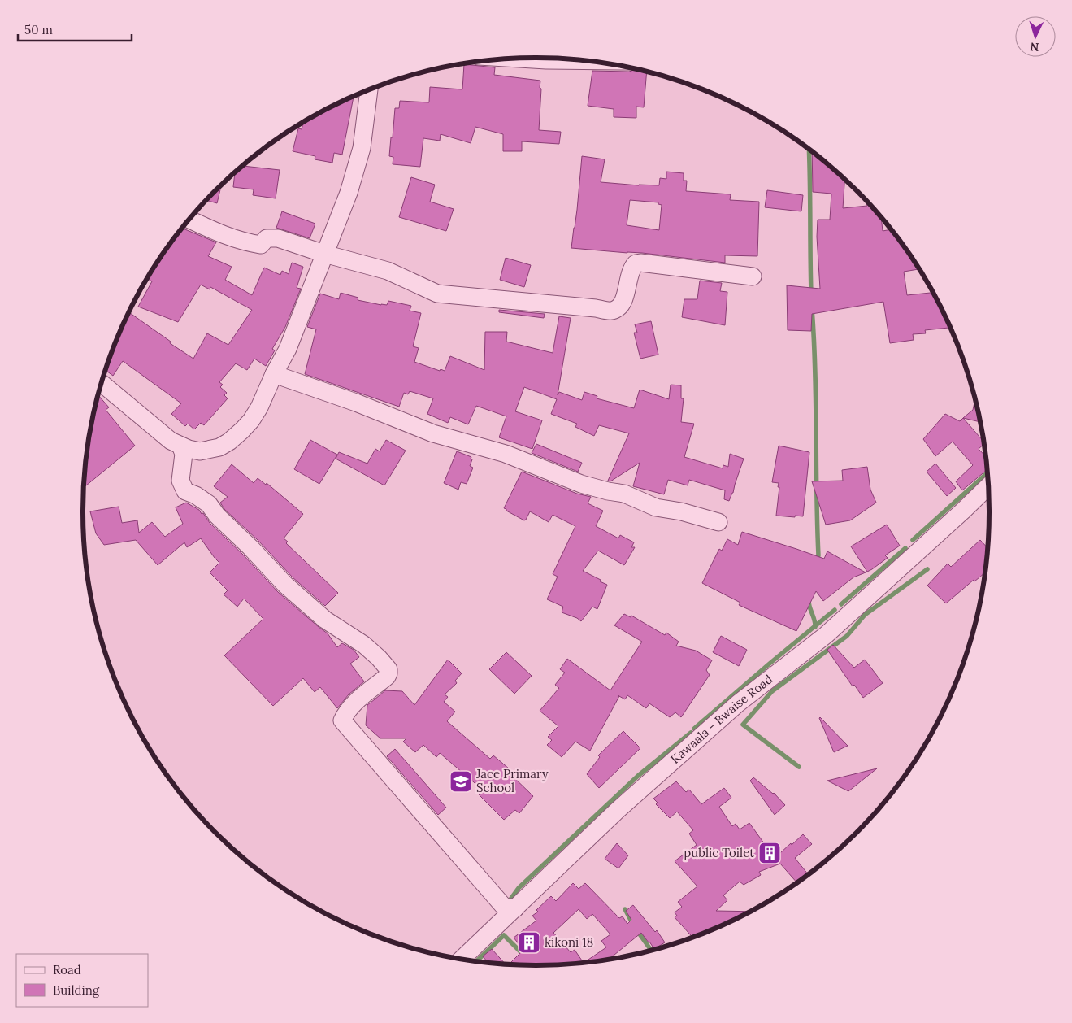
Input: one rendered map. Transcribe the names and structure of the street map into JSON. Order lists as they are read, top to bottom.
{
  "streets": {
    "street": ["Kawaala - Bwaise Road"]
  },
  "places": {
    "school or university": ["Jace Primary School"],
    "building": ["public Toilet", "kikoni 18"]
  },
  "legend": ["Road", "Building"],
  "scale_bar": "50 m",
  "north": "bottom"
}
